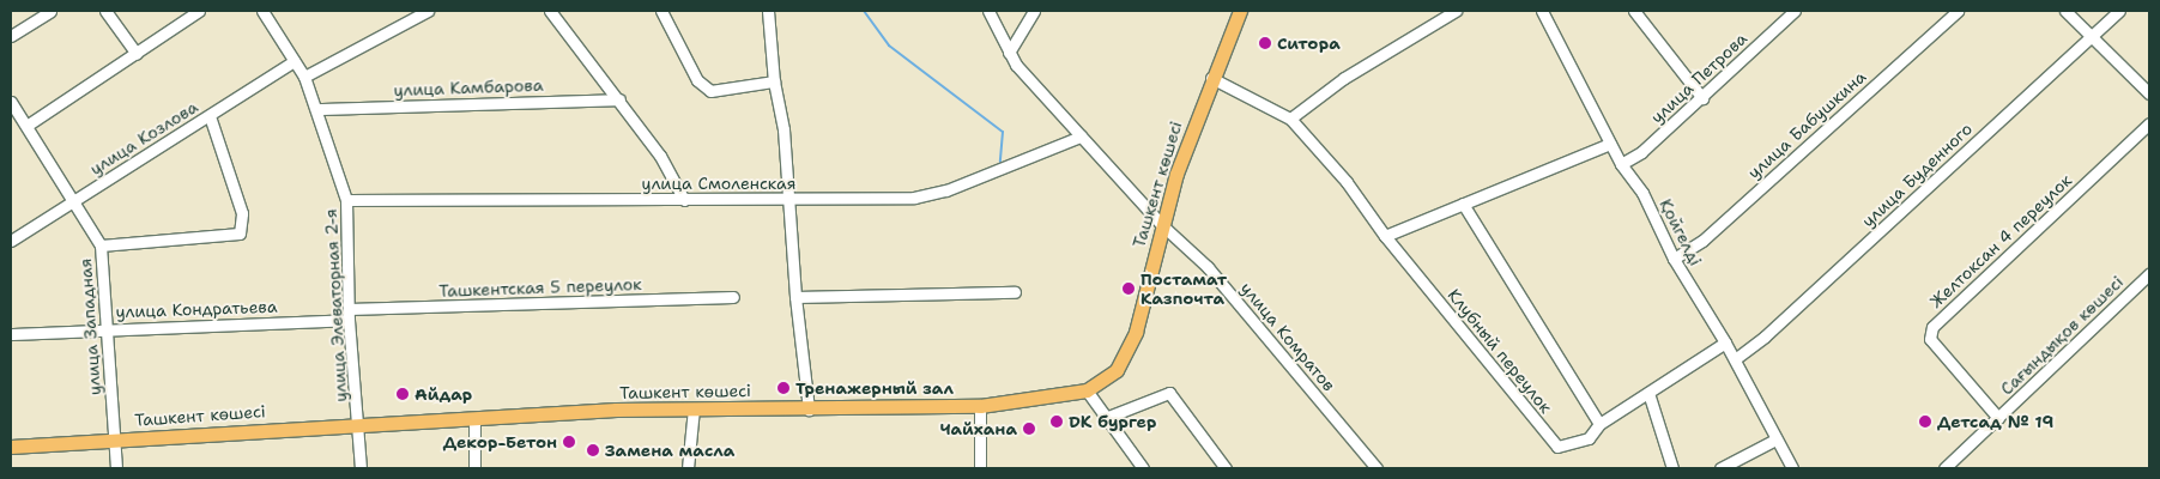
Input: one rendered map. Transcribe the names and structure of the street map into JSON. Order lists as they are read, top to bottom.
{
  "streets": {
    "main road": ["Ташкент көшесі"],
    "street": [
      "улица Петрова",
      "улица Камбарова",
      "улица Бабушкина",
      "улица Козлова",
      "улица Буденного",
      "улица Смоленская",
      "Қойгелді",
      "Желтоксан 4 переулок",
      "Ташкентская 5 переулок",
      "улица Элеваторная 2-я",
      "улица Кондратьева",
      "улица Западная",
      "Сағындықов көшесі",
      "улица Комратов",
      "Клубный переулок"
    ]
  },
  "crossings": [
    ["улица Петрова", "Қойгелді"],
    ["улица Камбарова", "улица Элеваторная 2-я"],
    ["улица Бабушкина", "Қойгелді"],
    ["улица Козлова", "улица Элеваторная 2-я"],
    ["улица Козлова", "улица Западная"],
    ["улица Буденного", "Қойгелді"],
    ["улица Смоленская", "улица Элеваторная 2-я"],
    ["улица Смоленская", "улица Комратов"],
    ["Ташкент көшесі", "улица Элеваторная 2-я"],
    ["Ташкент көшесі", "улица Западная"],
    ["Ташкент көшесі", "улица Комратов"],
    ["Ташкент көшесі", "Клубный переулок"],
    ["Қойгелді", "Клубный переулок"],
    ["Желтоксан 4 переулок", "Сағындықов көшесі"],
    ["Ташкентская 5 переулок", "улица Элеваторная 2-я"],
    ["Ташкентская 5 переулок", "улица Кондратьева"],
    ["улица Элеваторная 2-я", "улица Кондратьева"],
    ["улица Кондратьева", "улица Западная"]
  ],
  "places": [
    "Ситора",
    "Постамат Казпочта",
    "Тренажерный зал",
    "Айдар",
    "DK бургер",
    "Детсад № 19",
    "Чайхана",
    "Декор-Бетон",
    "Замена масла"
  ]
}
